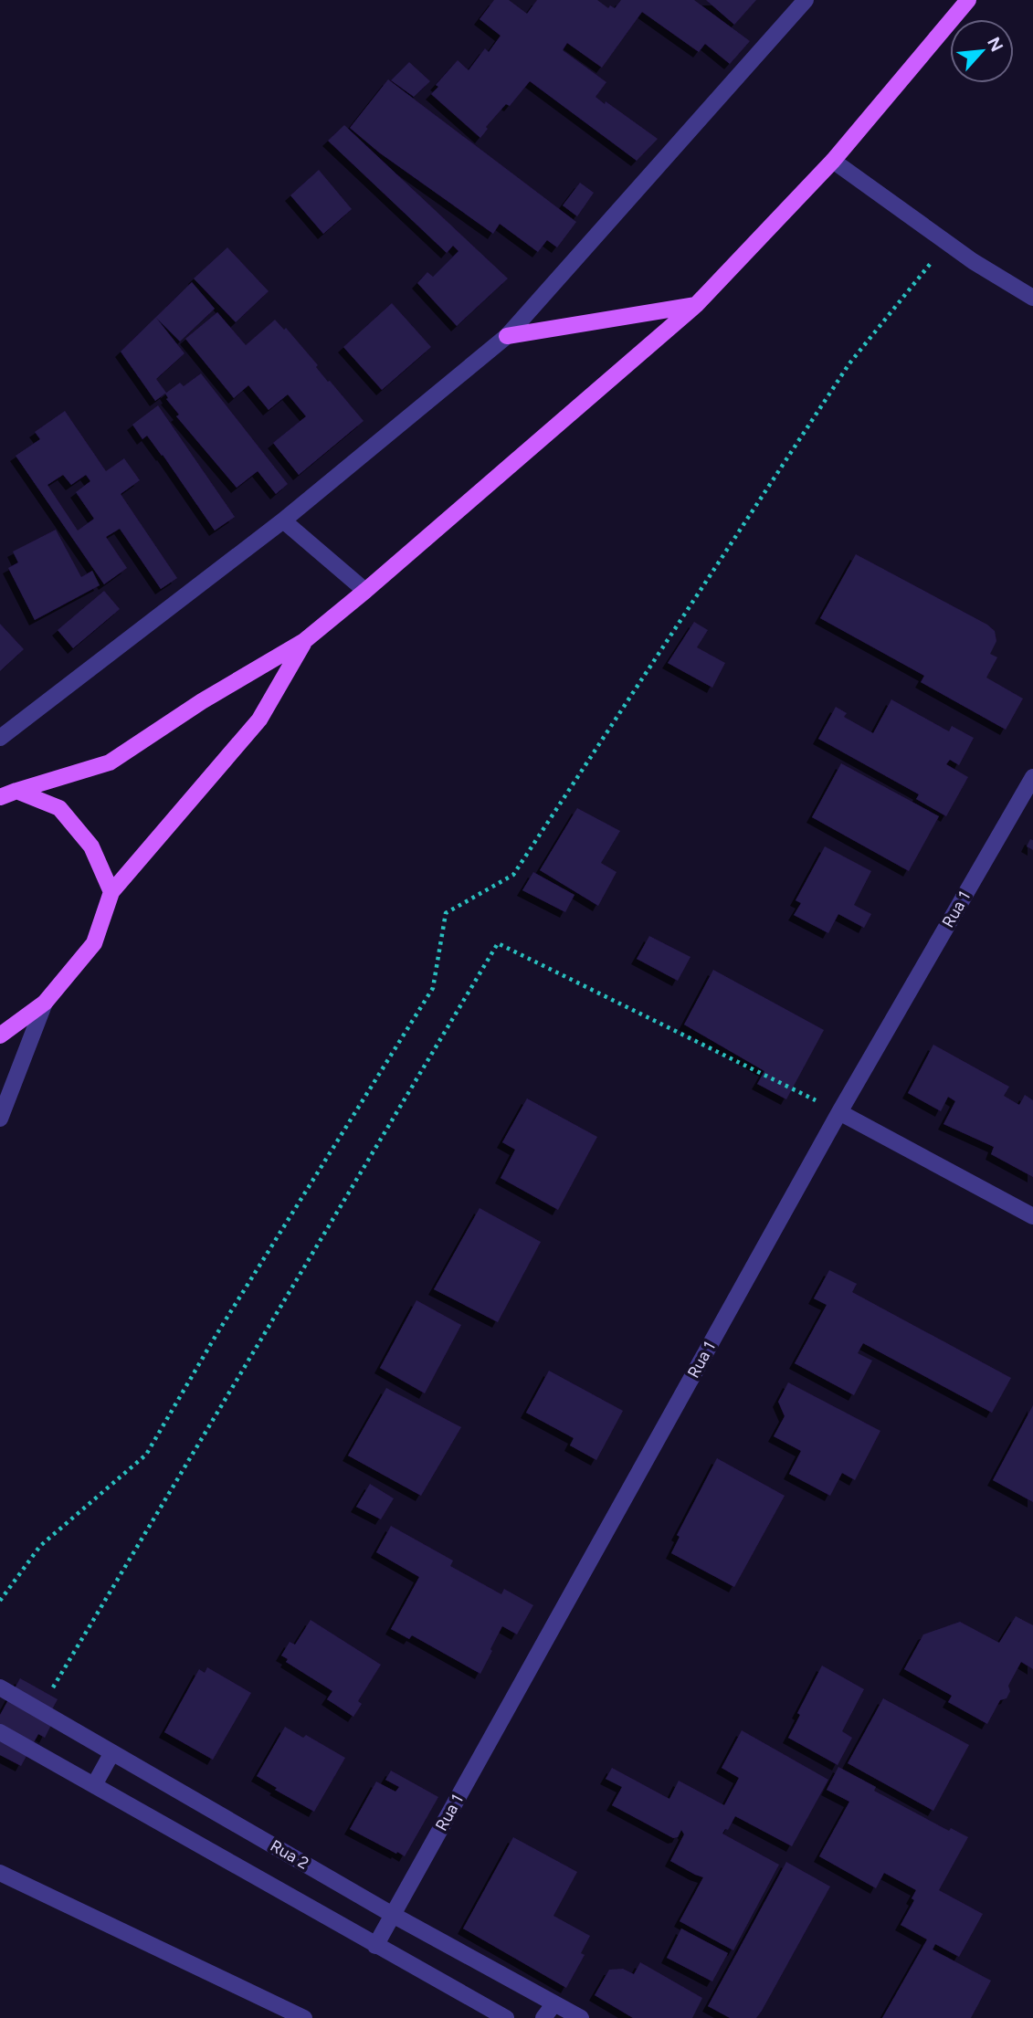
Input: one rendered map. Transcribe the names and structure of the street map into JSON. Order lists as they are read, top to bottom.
{
  "streets": {
    "street": ["Rua 1", "Rua 2"]
  },
  "crossings": [
    ["Rua 1", "Rua 2"]
  ],
  "north": "top right"
}
